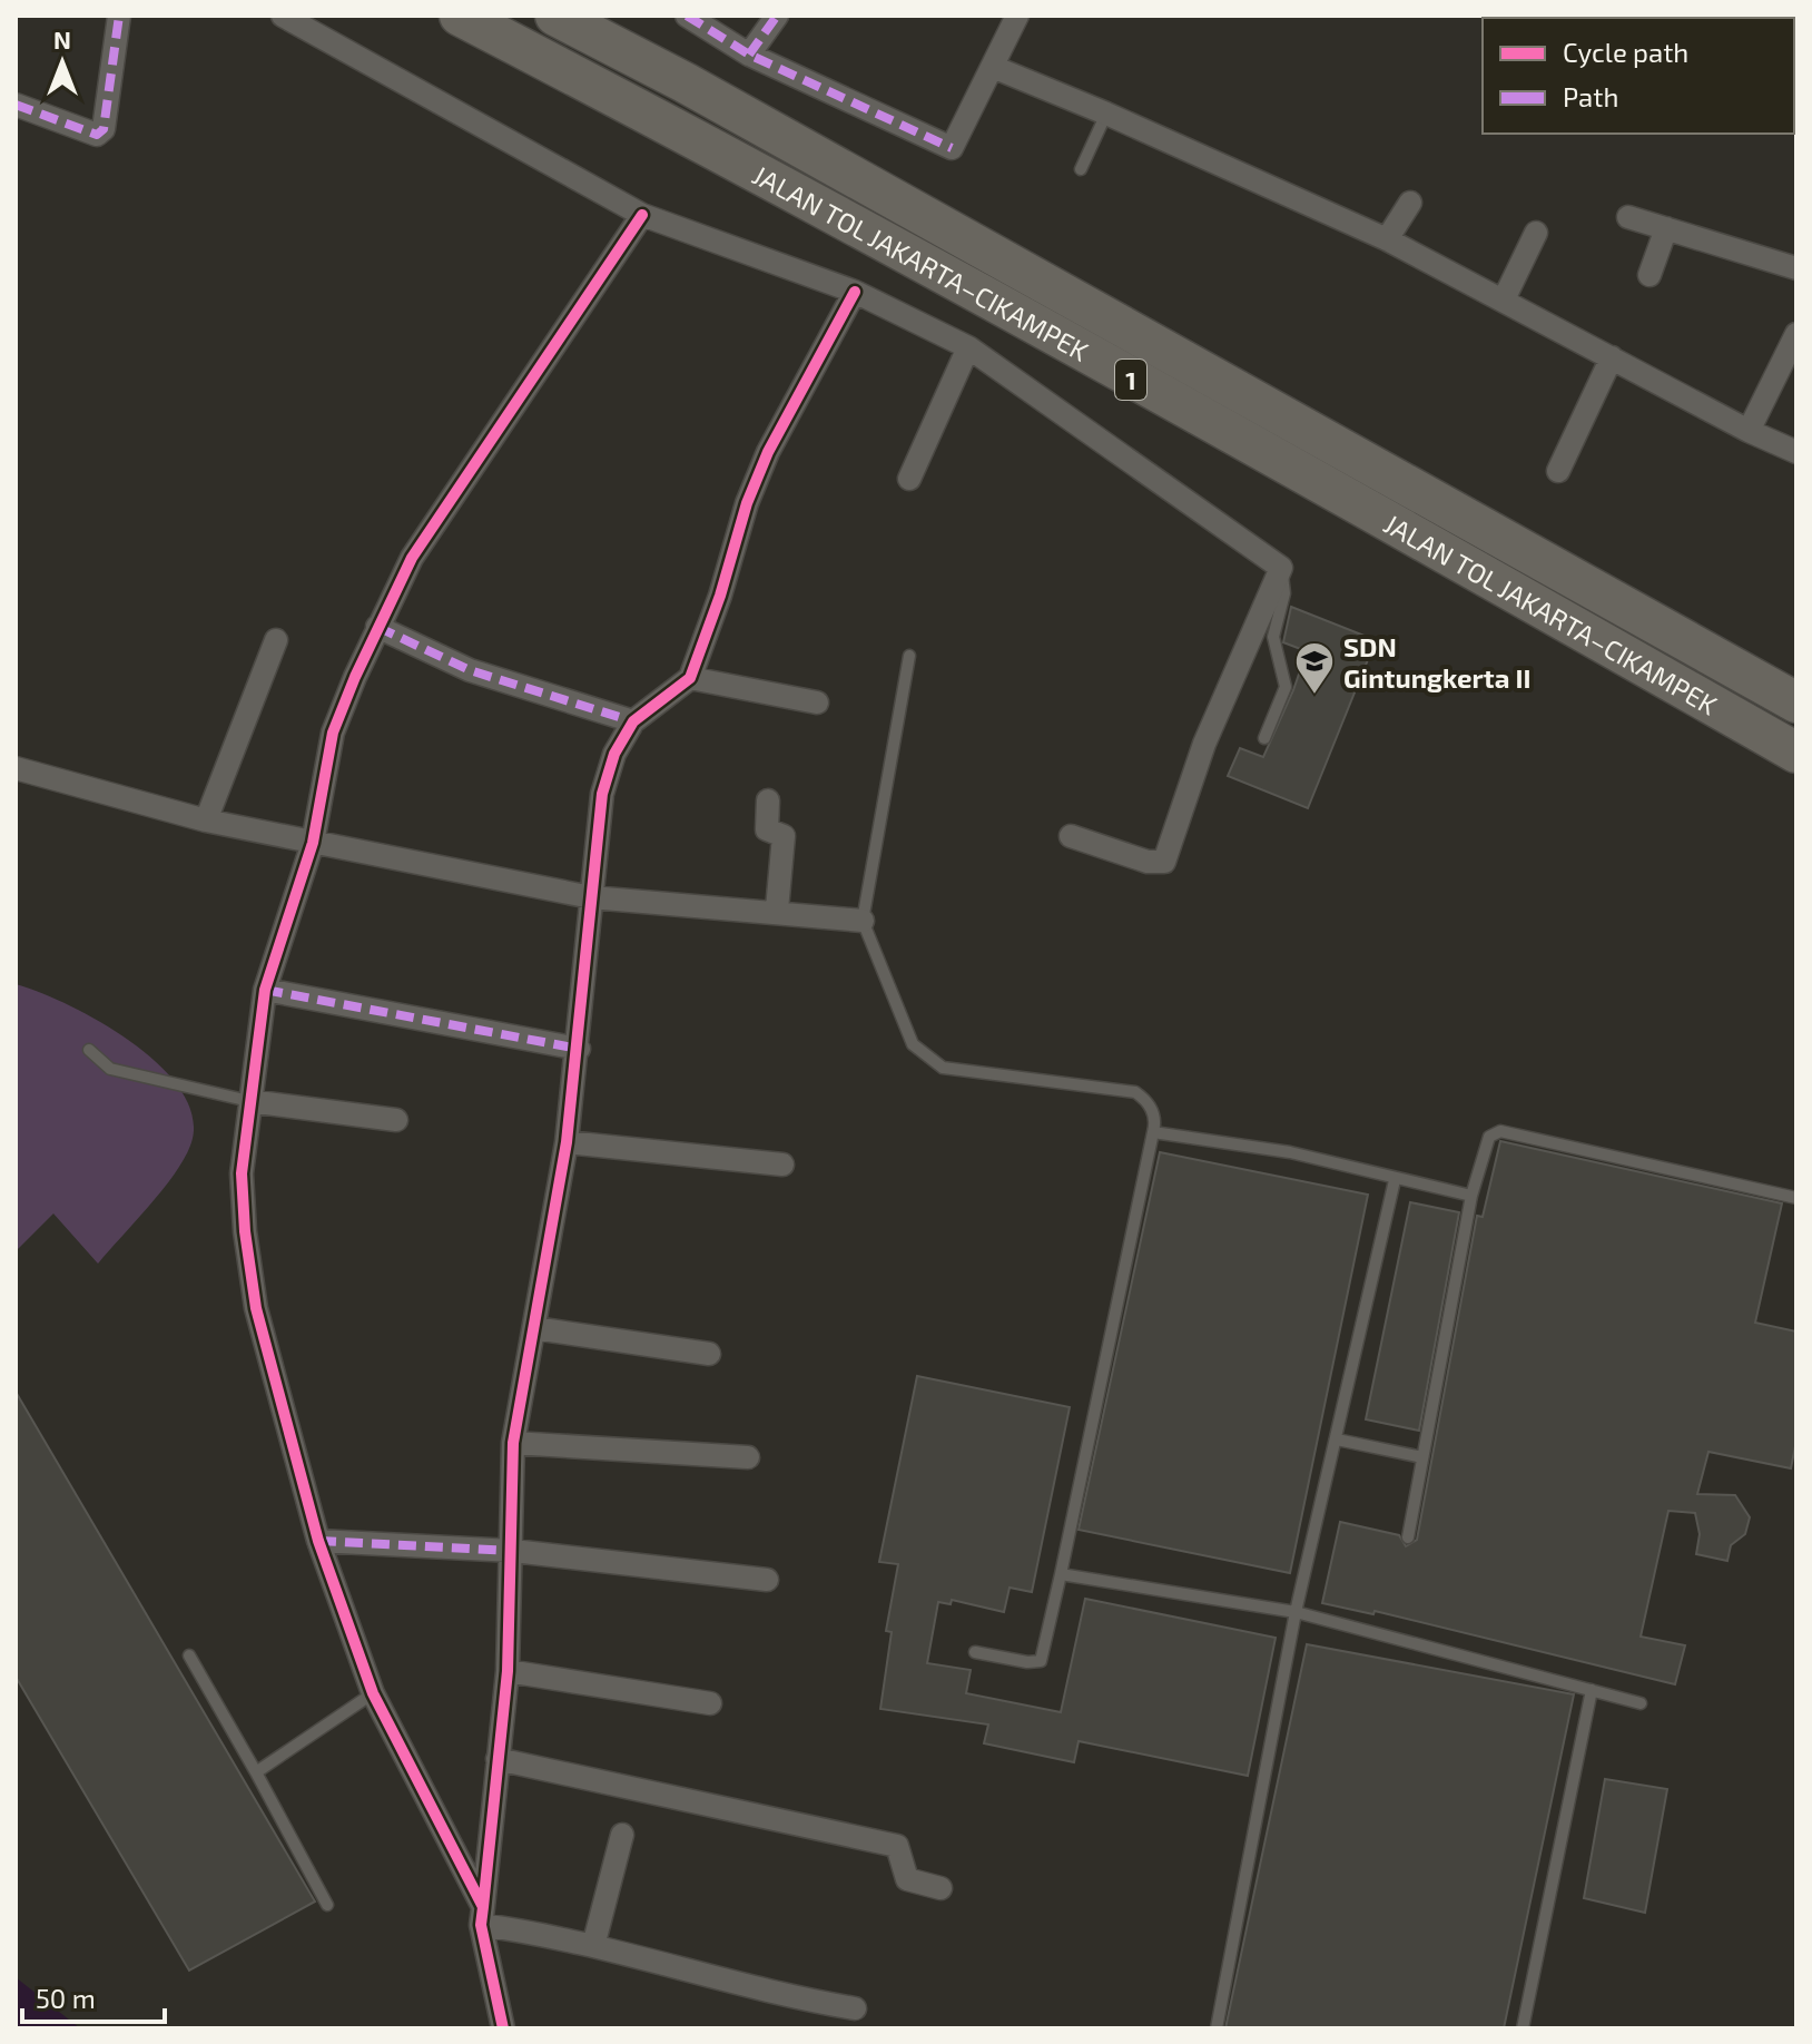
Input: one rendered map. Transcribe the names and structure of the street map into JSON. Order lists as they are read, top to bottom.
{
  "streets": {
    "highway": ["JALAN TOL JAKARTA–CIKAMPEK", "1"]
  },
  "places": {
    "school or university": ["SDN Gintungkerta II"]
  },
  "legend": ["Cycle path", "Path"],
  "scale_bar": "50 m",
  "north": "top"
}
